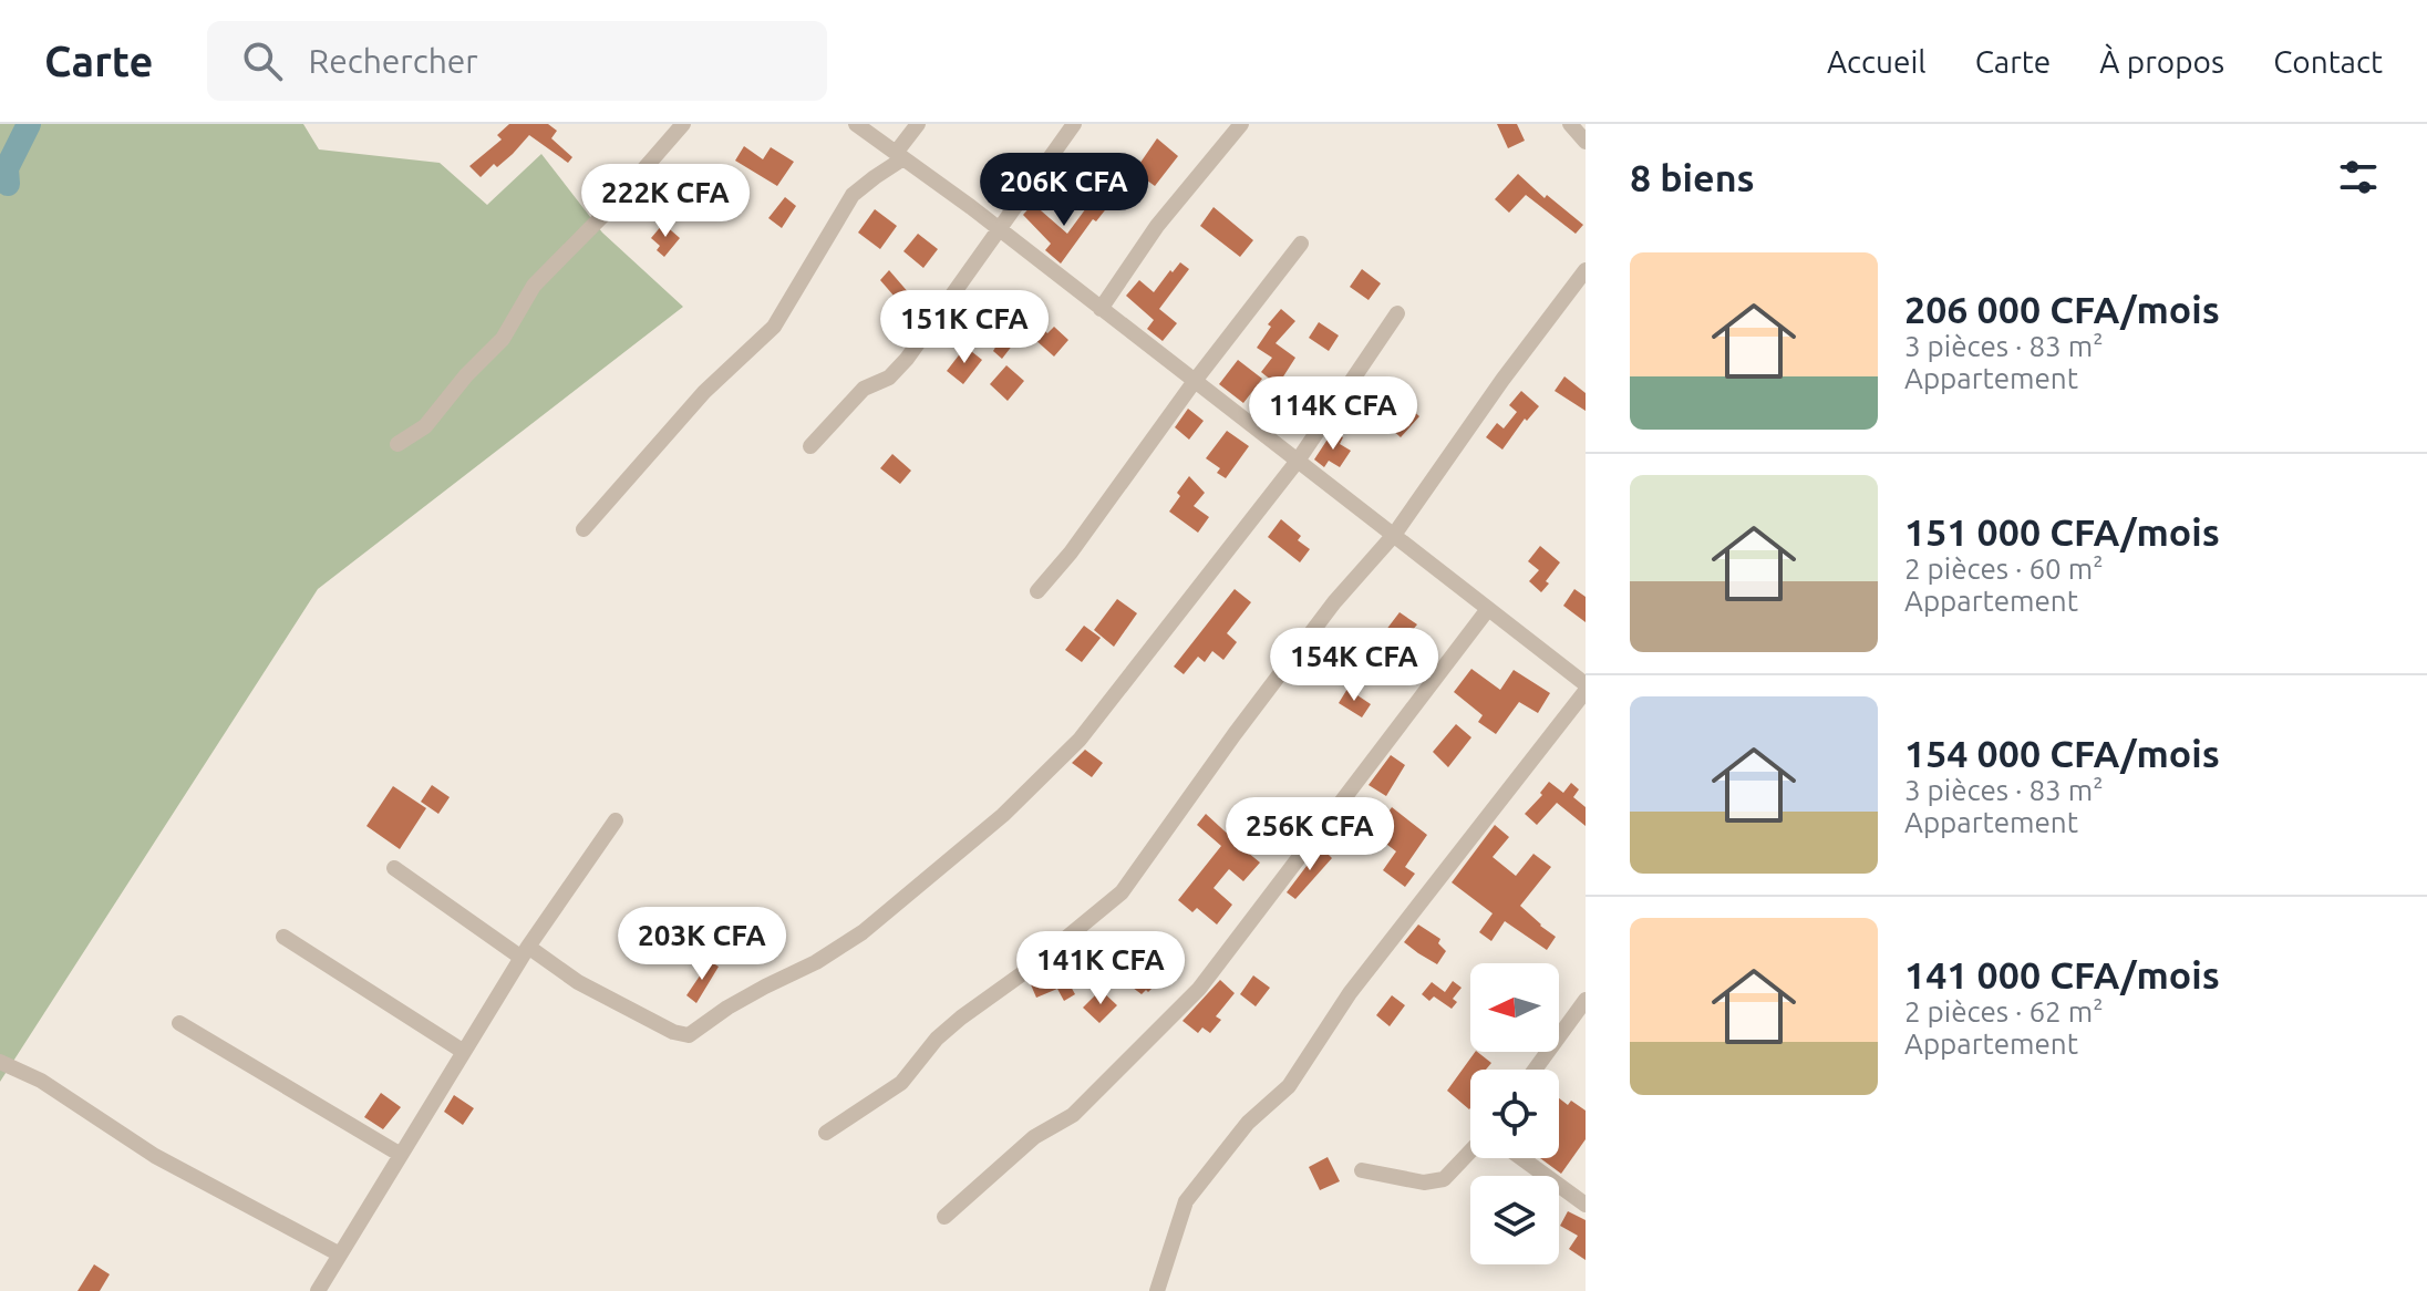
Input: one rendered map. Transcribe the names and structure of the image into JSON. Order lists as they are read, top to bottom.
{
  "north": "left",
  "page": {
    "header": "Carte",
    "search": "Rechercher",
    "nav": [
      "Accueil",
      "Carte",
      "À propos",
      "Contact"
    ],
    "heading": "8 biens",
    "price": [
      "206K CFA",
      "222K CFA",
      "151K CFA",
      "114K CFA",
      "154K CFA",
      "256K CFA",
      "203K CFA",
      "141K CFA"
    ],
    "list": [
      {
        "name": "206 000 CFA/mois",
        "note": "3 pièces · 83 m² · Appartement"
      },
      {
        "name": "151 000 CFA/mois",
        "note": "2 pièces · 60 m² · Appartement"
      },
      {
        "name": "154 000 CFA/mois",
        "note": "3 pièces · 83 m² · Appartement"
      },
      {
        "name": "141 000 CFA/mois",
        "note": "2 pièces · 62 m² · Appartement"
      }
    ]
  }
}
